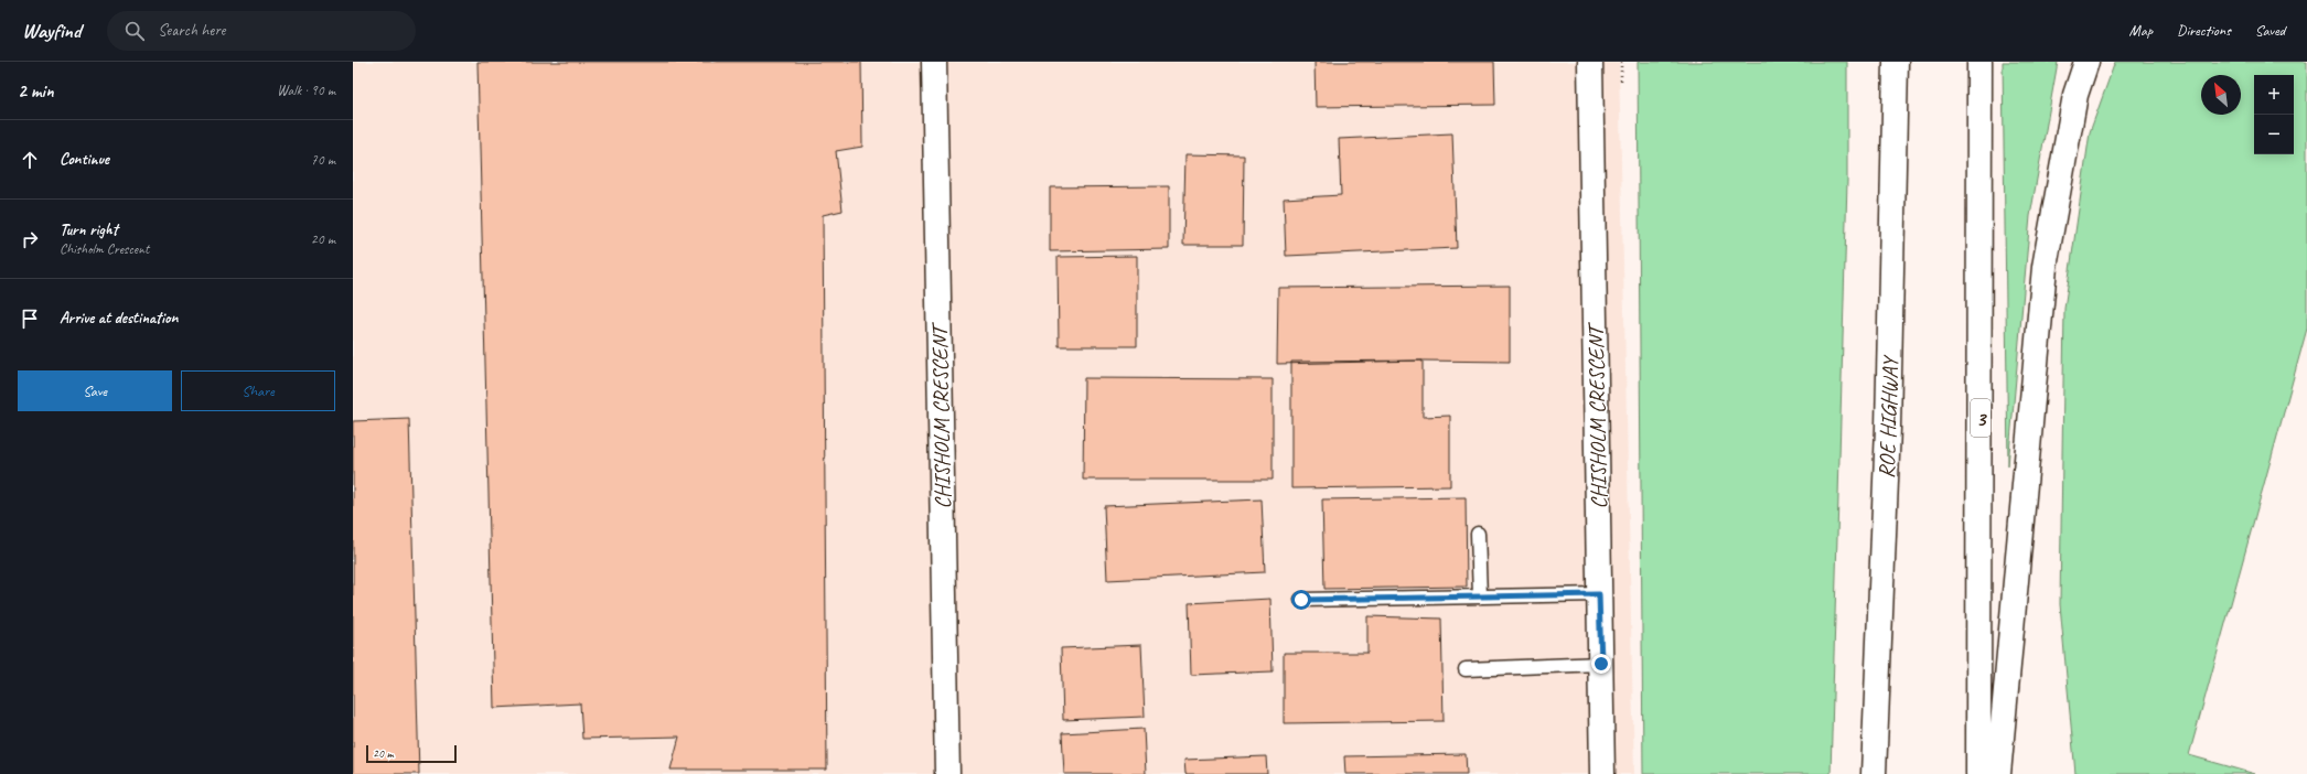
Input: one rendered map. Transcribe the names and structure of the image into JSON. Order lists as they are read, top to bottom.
{
  "streets": {
    "main road": ["CHISHOLM CRESCENT", "ROE HIGHWAY", "3"]
  },
  "scale_bar": "20 m",
  "north": "top left",
  "page": {
    "header": "Wayfind",
    "search": "Search here",
    "nav": ["Map", "Directions", "Saved"],
    "heading": ["2 min", "Walk · 90 m"],
    "map_buttons": ["+", "−"],
    "list": [
      ["Continue", "70 m"],
      ["Turn right", "Chisholm Crescent", "20 m"],
      "Arrive at destination"
    ],
    "buttons": ["Save", "Share"],
    "scale": "20 m"
  }
}
